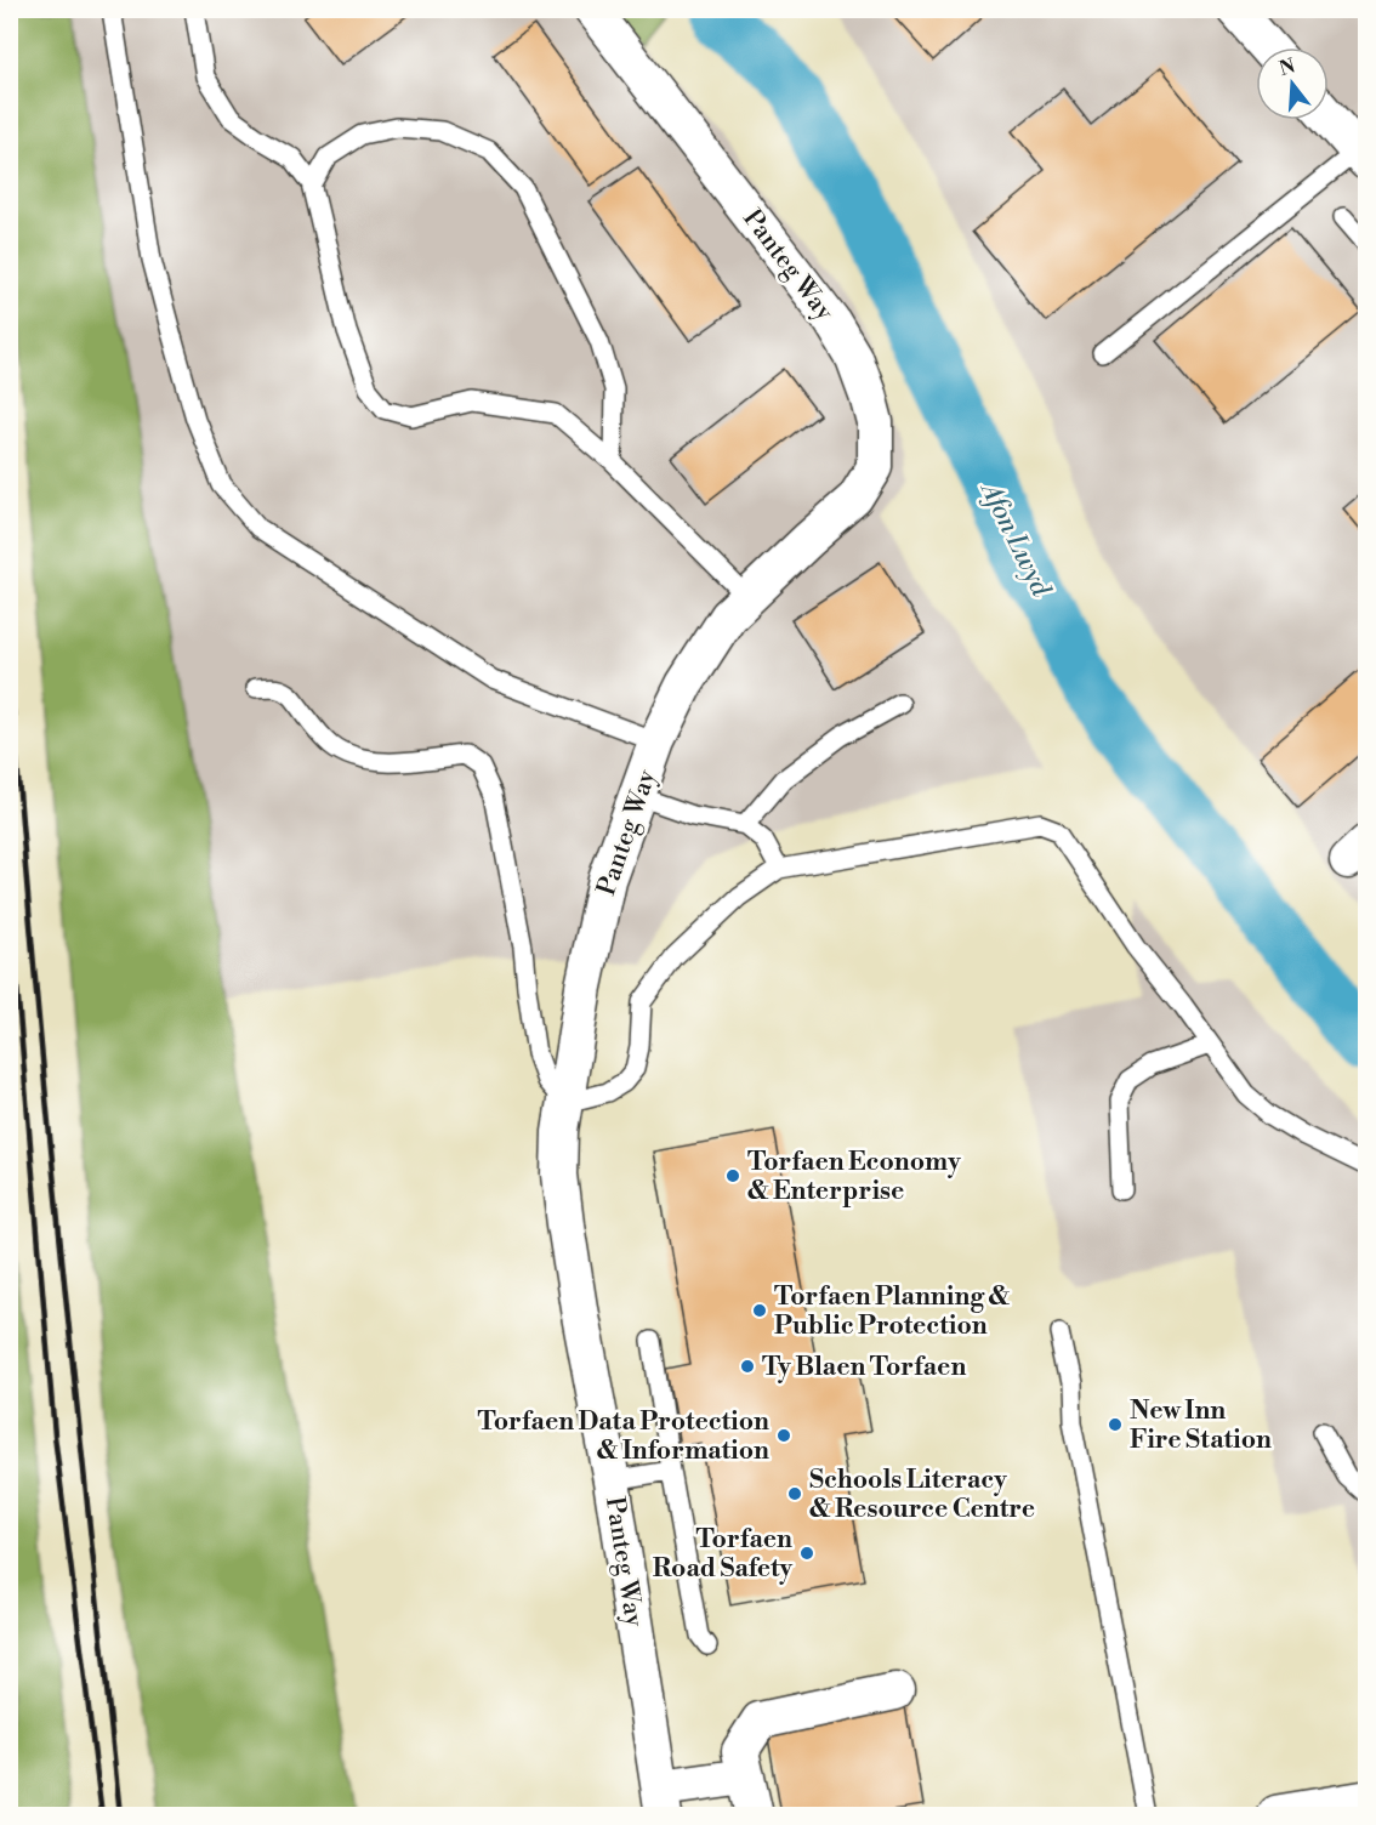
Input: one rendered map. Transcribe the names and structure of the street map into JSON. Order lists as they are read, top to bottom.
{
  "streets": {
    "street": ["Panteg Way"]
  },
  "water": ["Afon Lwyd"],
  "places": [
    "Torfaen Economy & Enterprise",
    "Torfaen Planning & Public Protection",
    "Ty Blaen Torfaen",
    "New Inn Fire Station",
    "Torfaen Data Protection & Information",
    "Schools Literacy & Resource Centre",
    "Torfaen Road Safety"
  ],
  "north": "top"
}
